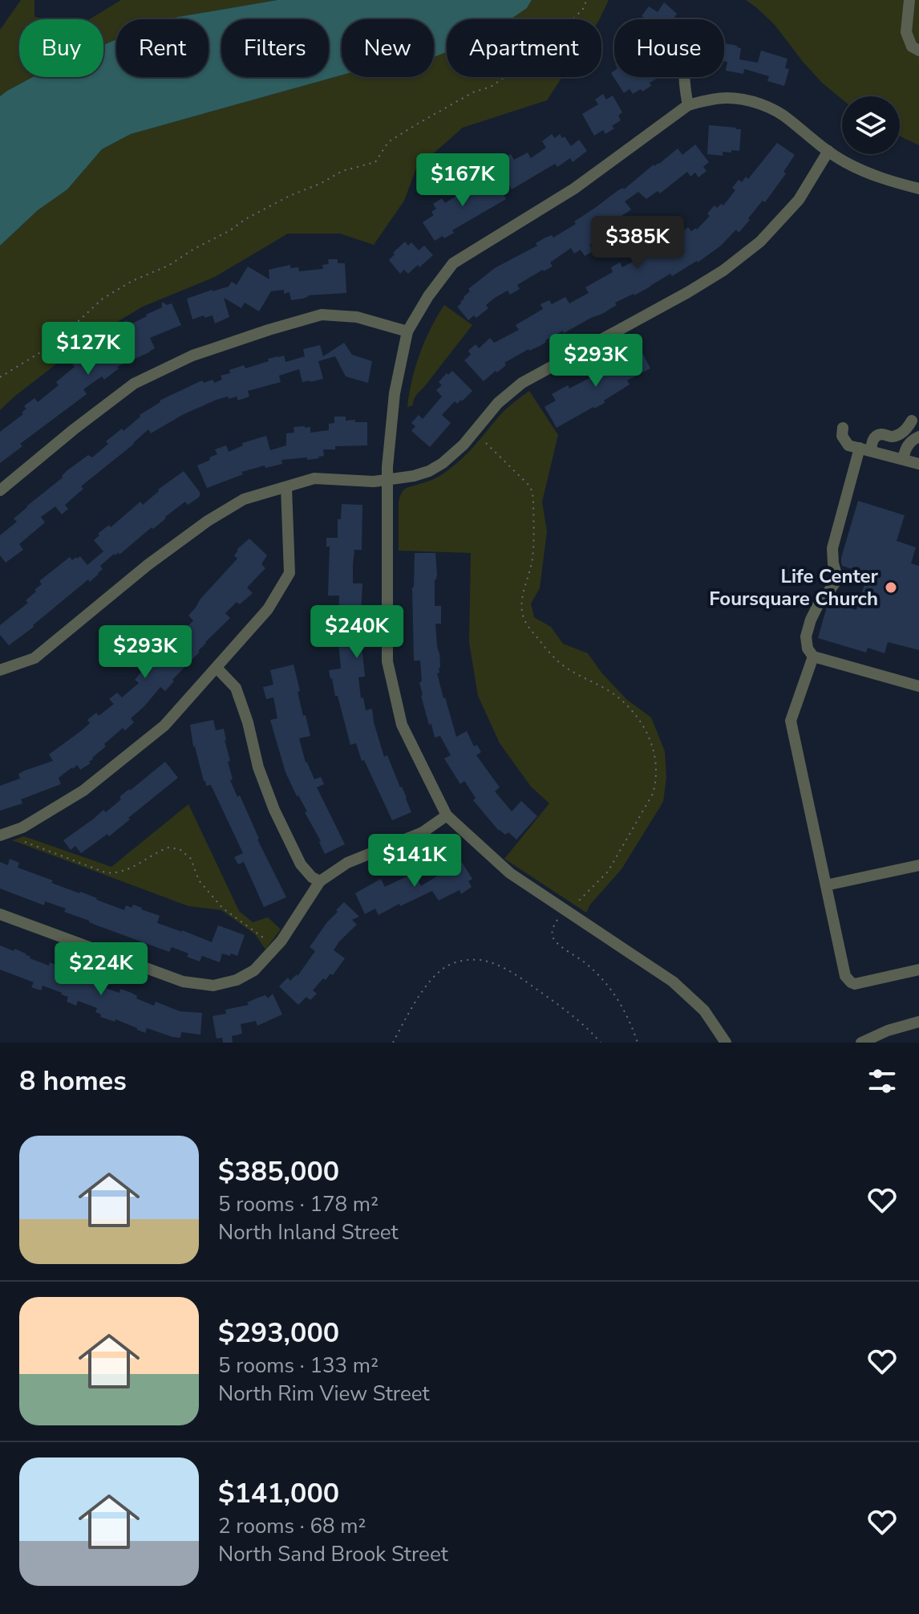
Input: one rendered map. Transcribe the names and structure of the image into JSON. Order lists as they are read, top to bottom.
{
  "places": ["Life Center Foursquare Church"],
  "page": {
    "chip": [
      "Buy",
      "Rent",
      "Filters",
      "New",
      "Apartment",
      "House"
    ],
    "price": [
      "$167K",
      "$385K",
      "$127K",
      "$293K",
      "$240K",
      "$293K",
      "$141K",
      "$224K"
    ],
    "heading": "8 homes",
    "list": [
      {
        "name": "$385,000",
        "note": "5 rooms · 178 m² · North Inland Street"
      },
      {
        "name": "$293,000",
        "note": "5 rooms · 133 m² · North Rim View Street"
      },
      {
        "name": "$141,000",
        "note": "2 rooms · 68 m² · North Sand Brook Street"
      }
    ]
  }
}
